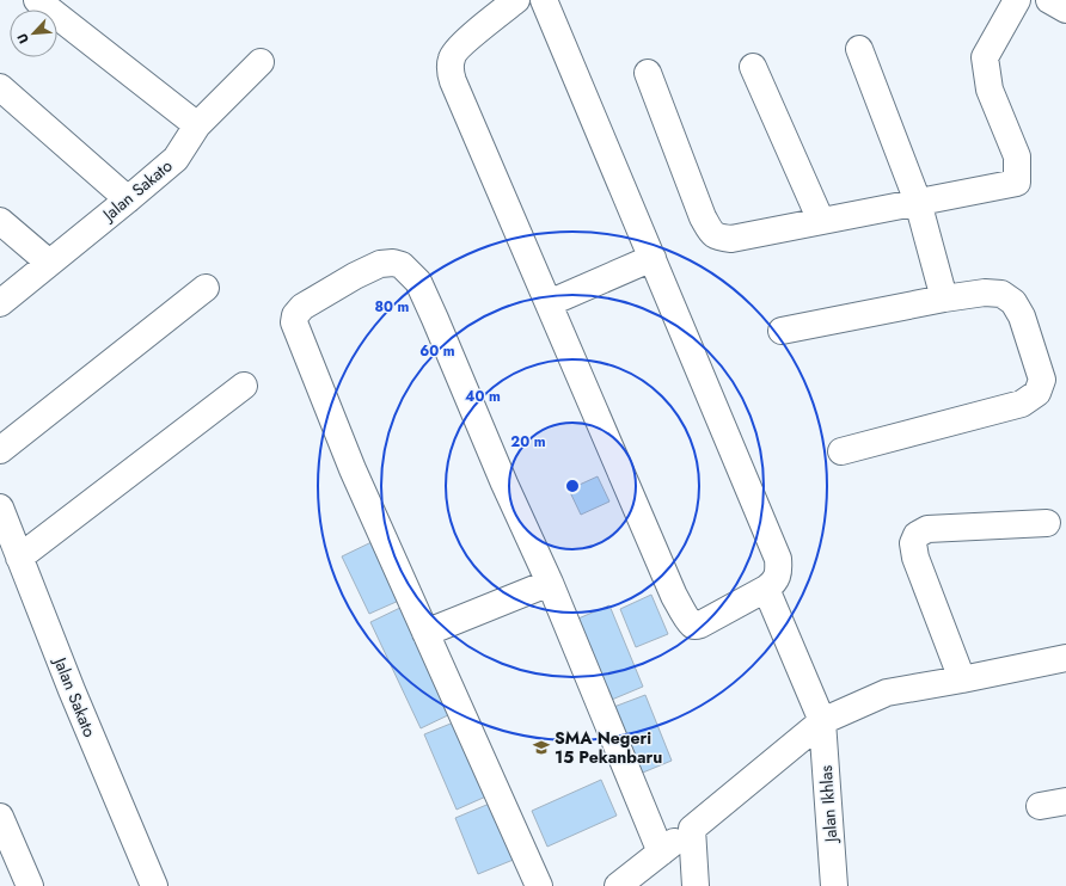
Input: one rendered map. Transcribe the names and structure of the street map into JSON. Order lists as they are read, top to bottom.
{
  "streets": {
    "street": ["Jalan Sakato", "Jalan Ikhlas"]
  },
  "places": {
    "school or university": ["SMA Negeri 15 Pekanbaru"]
  },
  "north": "bottom left",
  "rings": [
    "80 m",
    "60 m",
    "40 m",
    "20 m"
  ]
}
